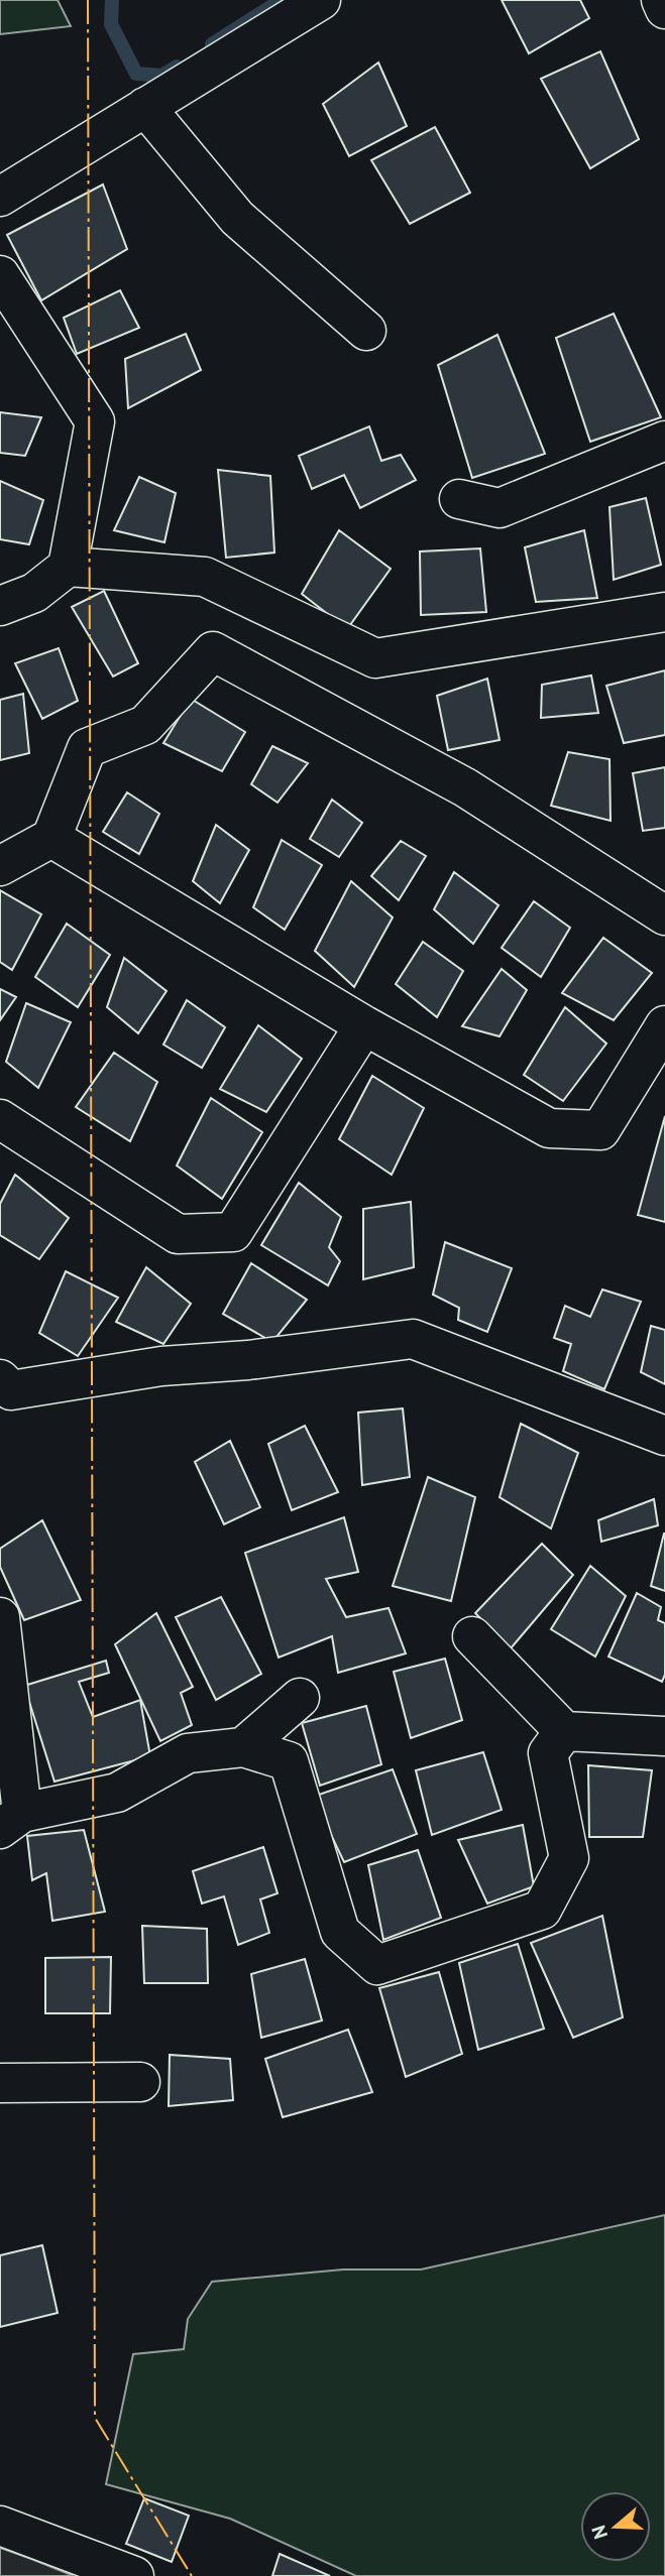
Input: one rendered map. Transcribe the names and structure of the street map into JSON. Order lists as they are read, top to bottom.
{
  "north": "left"
}
